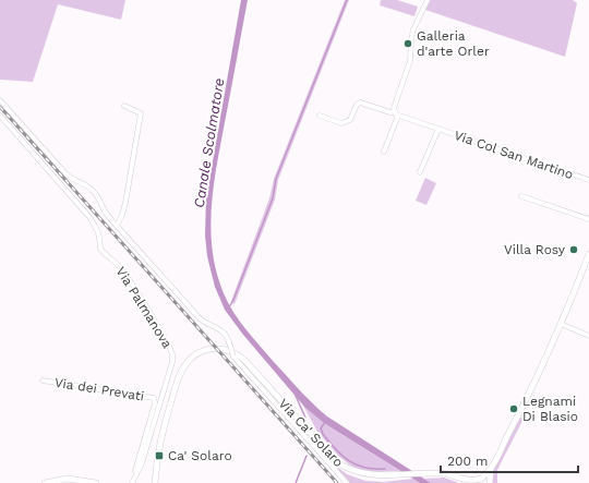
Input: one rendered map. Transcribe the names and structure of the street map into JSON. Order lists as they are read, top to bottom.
{
  "streets": {
    "street": [
      "Via Col San Martino",
      "Via Palmanova",
      "Via dei Prevati",
      "Via Ca' Solaro"
    ]
  },
  "crossings": [
    ["Via Palmanova", "Via dei Prevati"]
  ],
  "water": ["Canale Scolmatore"],
  "places": {
    "other": ["Galleria d'arte Orler", "Villa Rosy", "Legnami Di Blasio"],
    "transit": ["Ca' Solaro"]
  },
  "scale_bar": "200 m"
}
